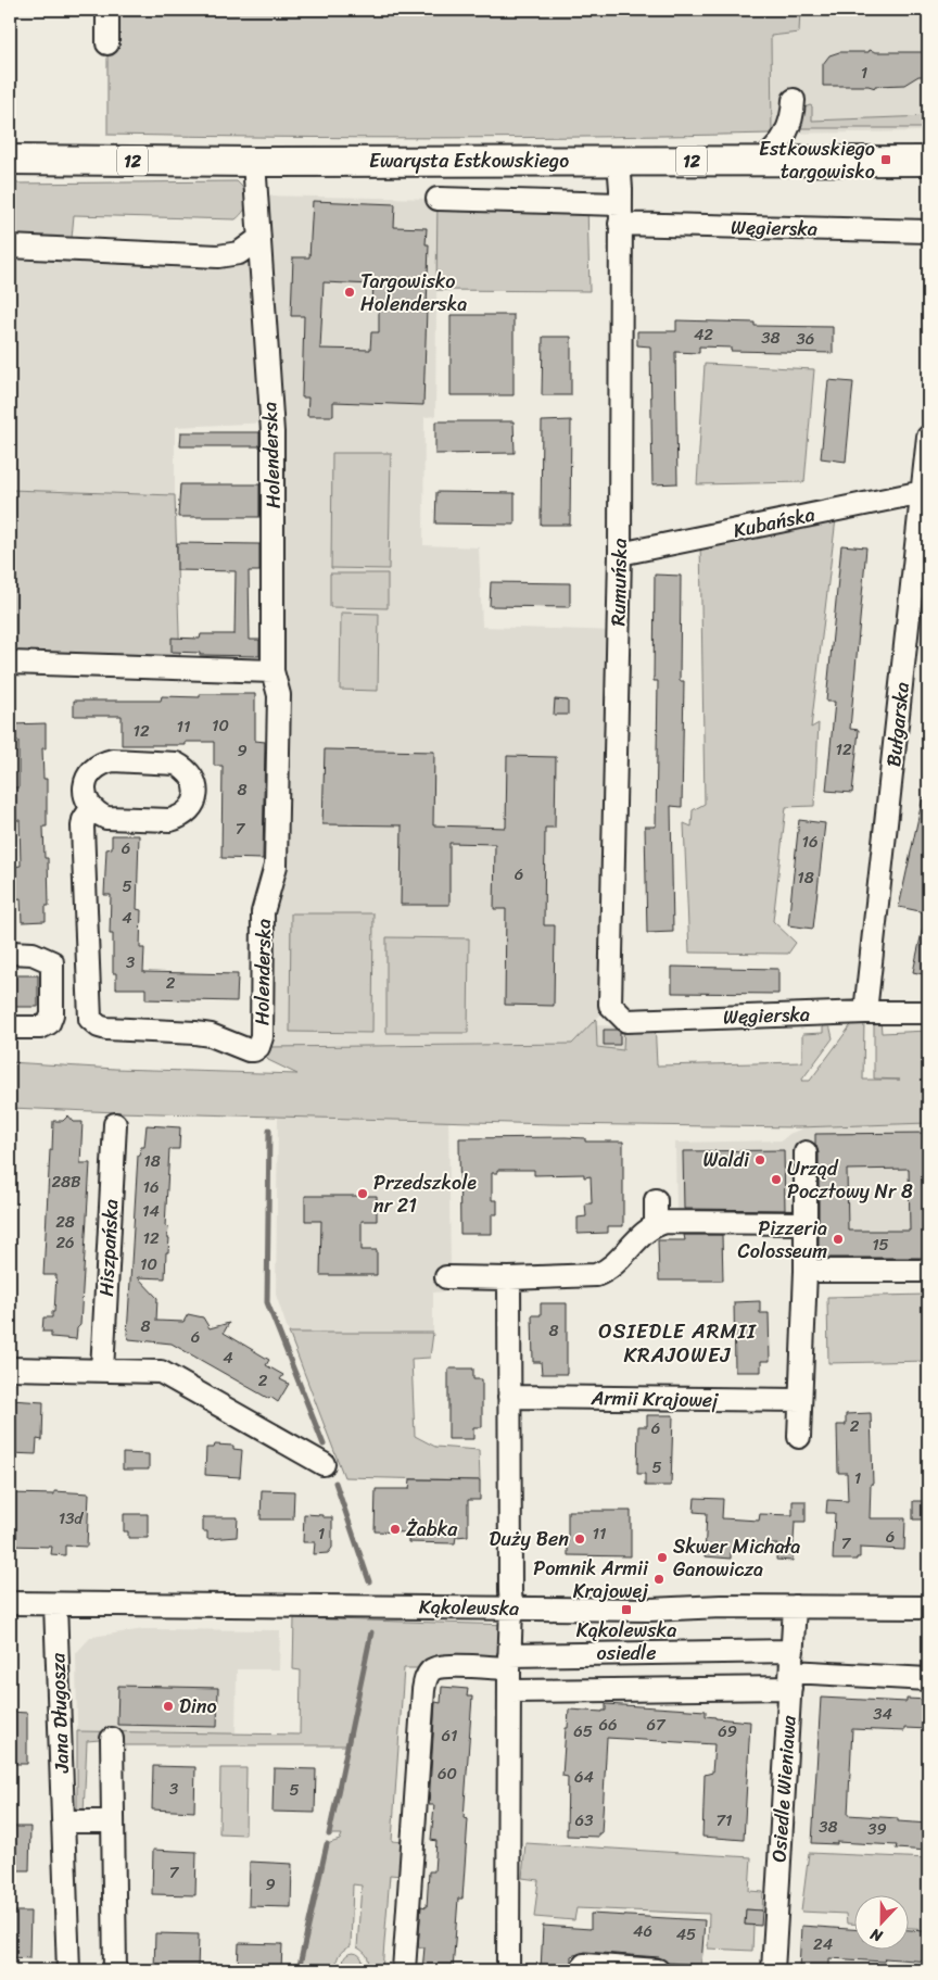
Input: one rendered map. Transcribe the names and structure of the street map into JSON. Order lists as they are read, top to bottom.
{
  "streets": {
    "main road": ["12", "Ewarysta Estkowskiego"],
    "street": [
      "Węgierska",
      "Holenderska",
      "Kubańska",
      "Rumuńska",
      "Bułgarska",
      "Hiszpańska",
      "Armii Krajowej",
      "Kąkolewska",
      "Jana Długosza",
      "Osiedle Wieniawa"
    ]
  },
  "crossings": [
    ["Ewarysta Estkowskiego", "Holenderska"],
    ["Ewarysta Estkowskiego", "Rumuńska"],
    ["Węgierska", "Rumuńska"],
    ["Węgierska", "Bułgarska"],
    ["Kubańska", "Rumuńska"],
    ["Kubańska", "Bułgarska"],
    ["Kąkolewska", "Jana Długosza"],
    ["Kąkolewska", "Osiedle Wieniawa"]
  ],
  "districts": ["OSIEDLE ARMII KRAJOWEJ"],
  "places": {
    "transit": ["Estkowskiego targowisko", "Kąkolewska osiedle"],
    "other": [
      "Targowisko Holenderska",
      "Waldi",
      "Urząd Pocztowy Nr 8",
      "Przedszkole nr 21",
      "Pizzeria Colosseum",
      "Żabka",
      "Duży Ben",
      "Skwer Michała Ganowicza",
      "Pomnik Armii Krajowej",
      "Dino"
    ]
  },
  "house_numbers": [
    "1",
    "42",
    "38",
    "36",
    "10",
    "11",
    "12",
    "12",
    "9",
    "8",
    "7",
    "16",
    "6",
    "6",
    "18",
    "5",
    "4",
    "3",
    "2",
    "18",
    "28B",
    "16",
    "14",
    "28",
    "12",
    "26",
    "15",
    "10",
    "8",
    "8",
    "6",
    "4",
    "2",
    "2",
    "6",
    "5",
    "1",
    "13d",
    "1",
    "11",
    "6",
    "7",
    "34",
    "66",
    "67",
    "65",
    "69",
    "61",
    "60",
    "64",
    "3",
    "5",
    "63",
    "71",
    "38",
    "39",
    "7",
    "9",
    "46",
    "45",
    "24"
  ],
  "north": "bottom"
}
